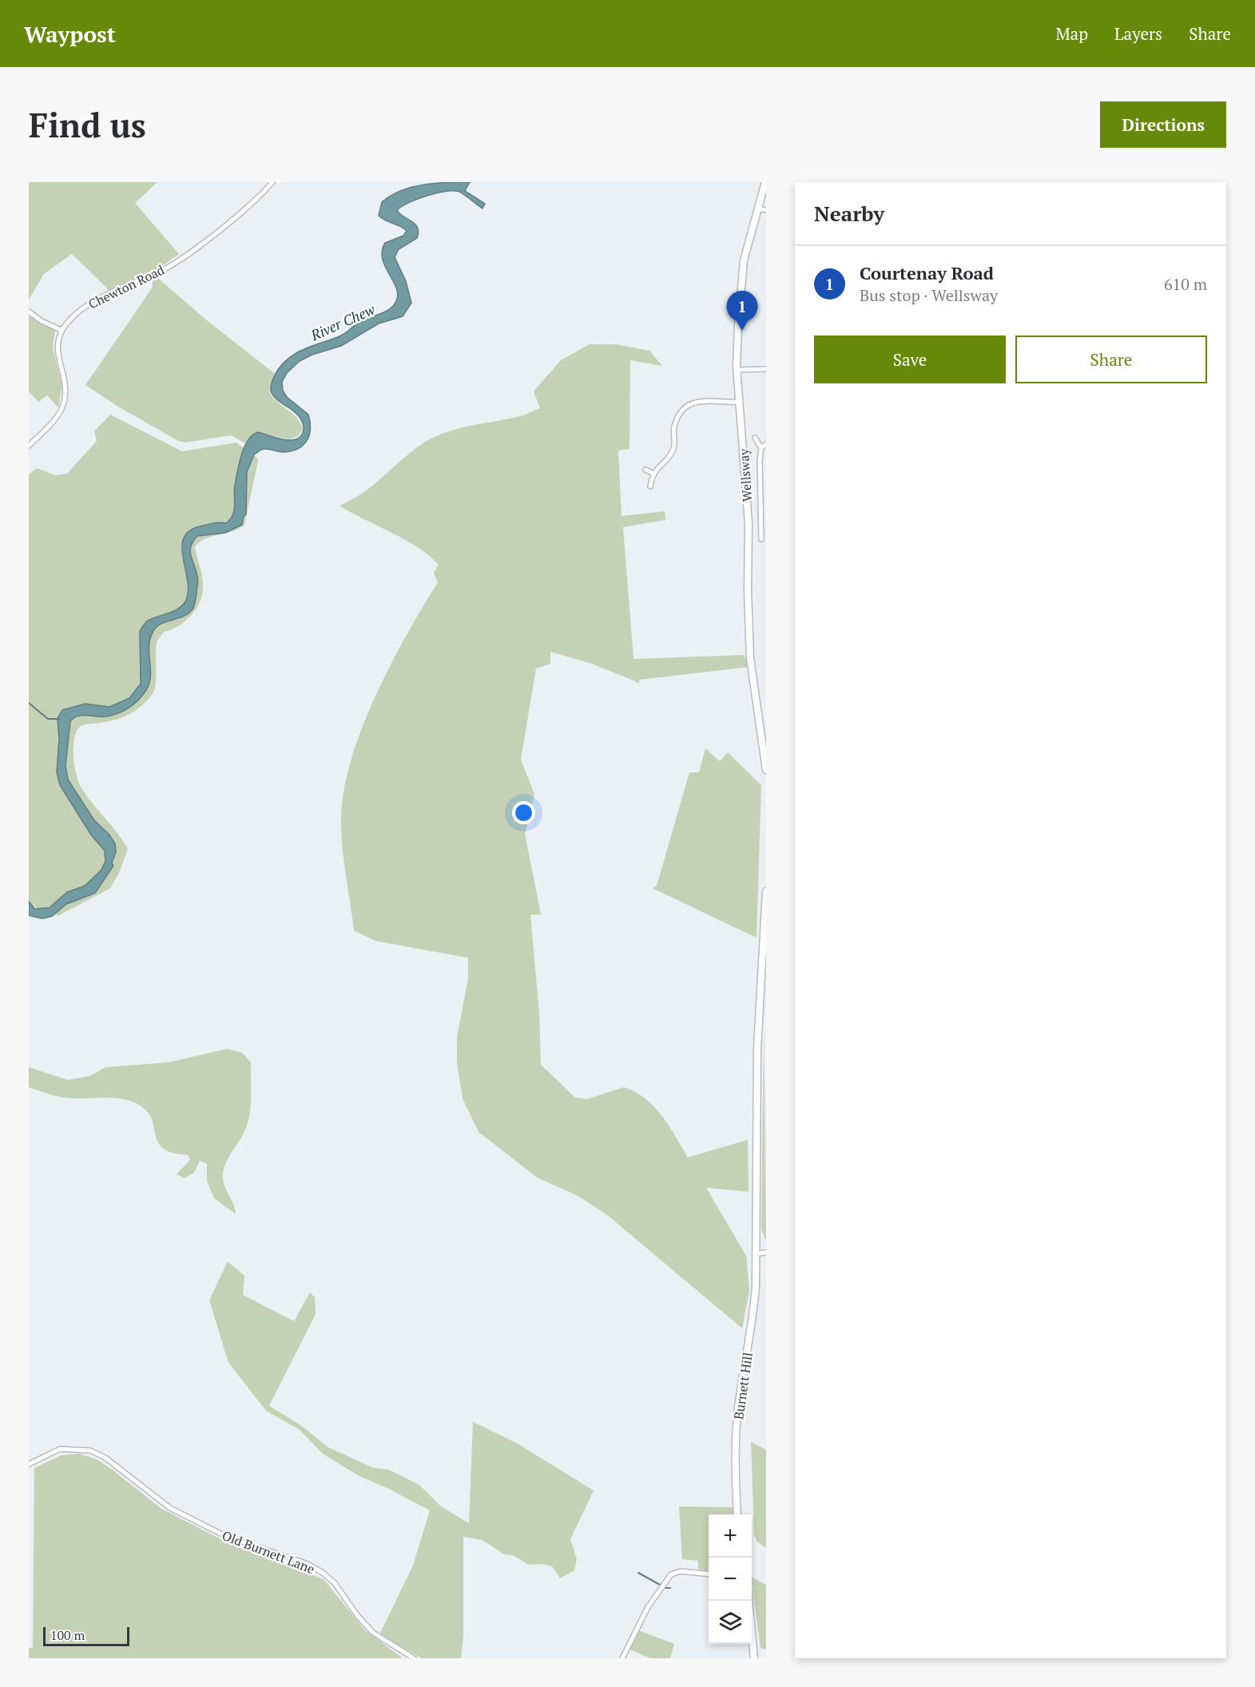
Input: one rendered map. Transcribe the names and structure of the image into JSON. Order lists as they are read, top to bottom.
{
  "streets": {
    "main road": ["Wellsway", "Burnett Hill"],
    "street": ["Chewton Road", "Old Burnett Lane"]
  },
  "water": ["River Chew"],
  "scale_bar": "100 m",
  "page": {
    "header": "Waypost",
    "nav": ["Map", "Layers", "Share"],
    "buttons": [
      "Directions",
      ["Save", "Share"]
    ],
    "title": "Find us",
    "heading": "Nearby",
    "list": [
      {
        "mark": "1",
        "name": "Courtenay Road",
        "note": "Bus stop · Wellsway",
        "value": "610 m"
      }
    ],
    "pins": "1",
    "map_buttons": ["+", "−"],
    "scale": "100 m"
  }
}
